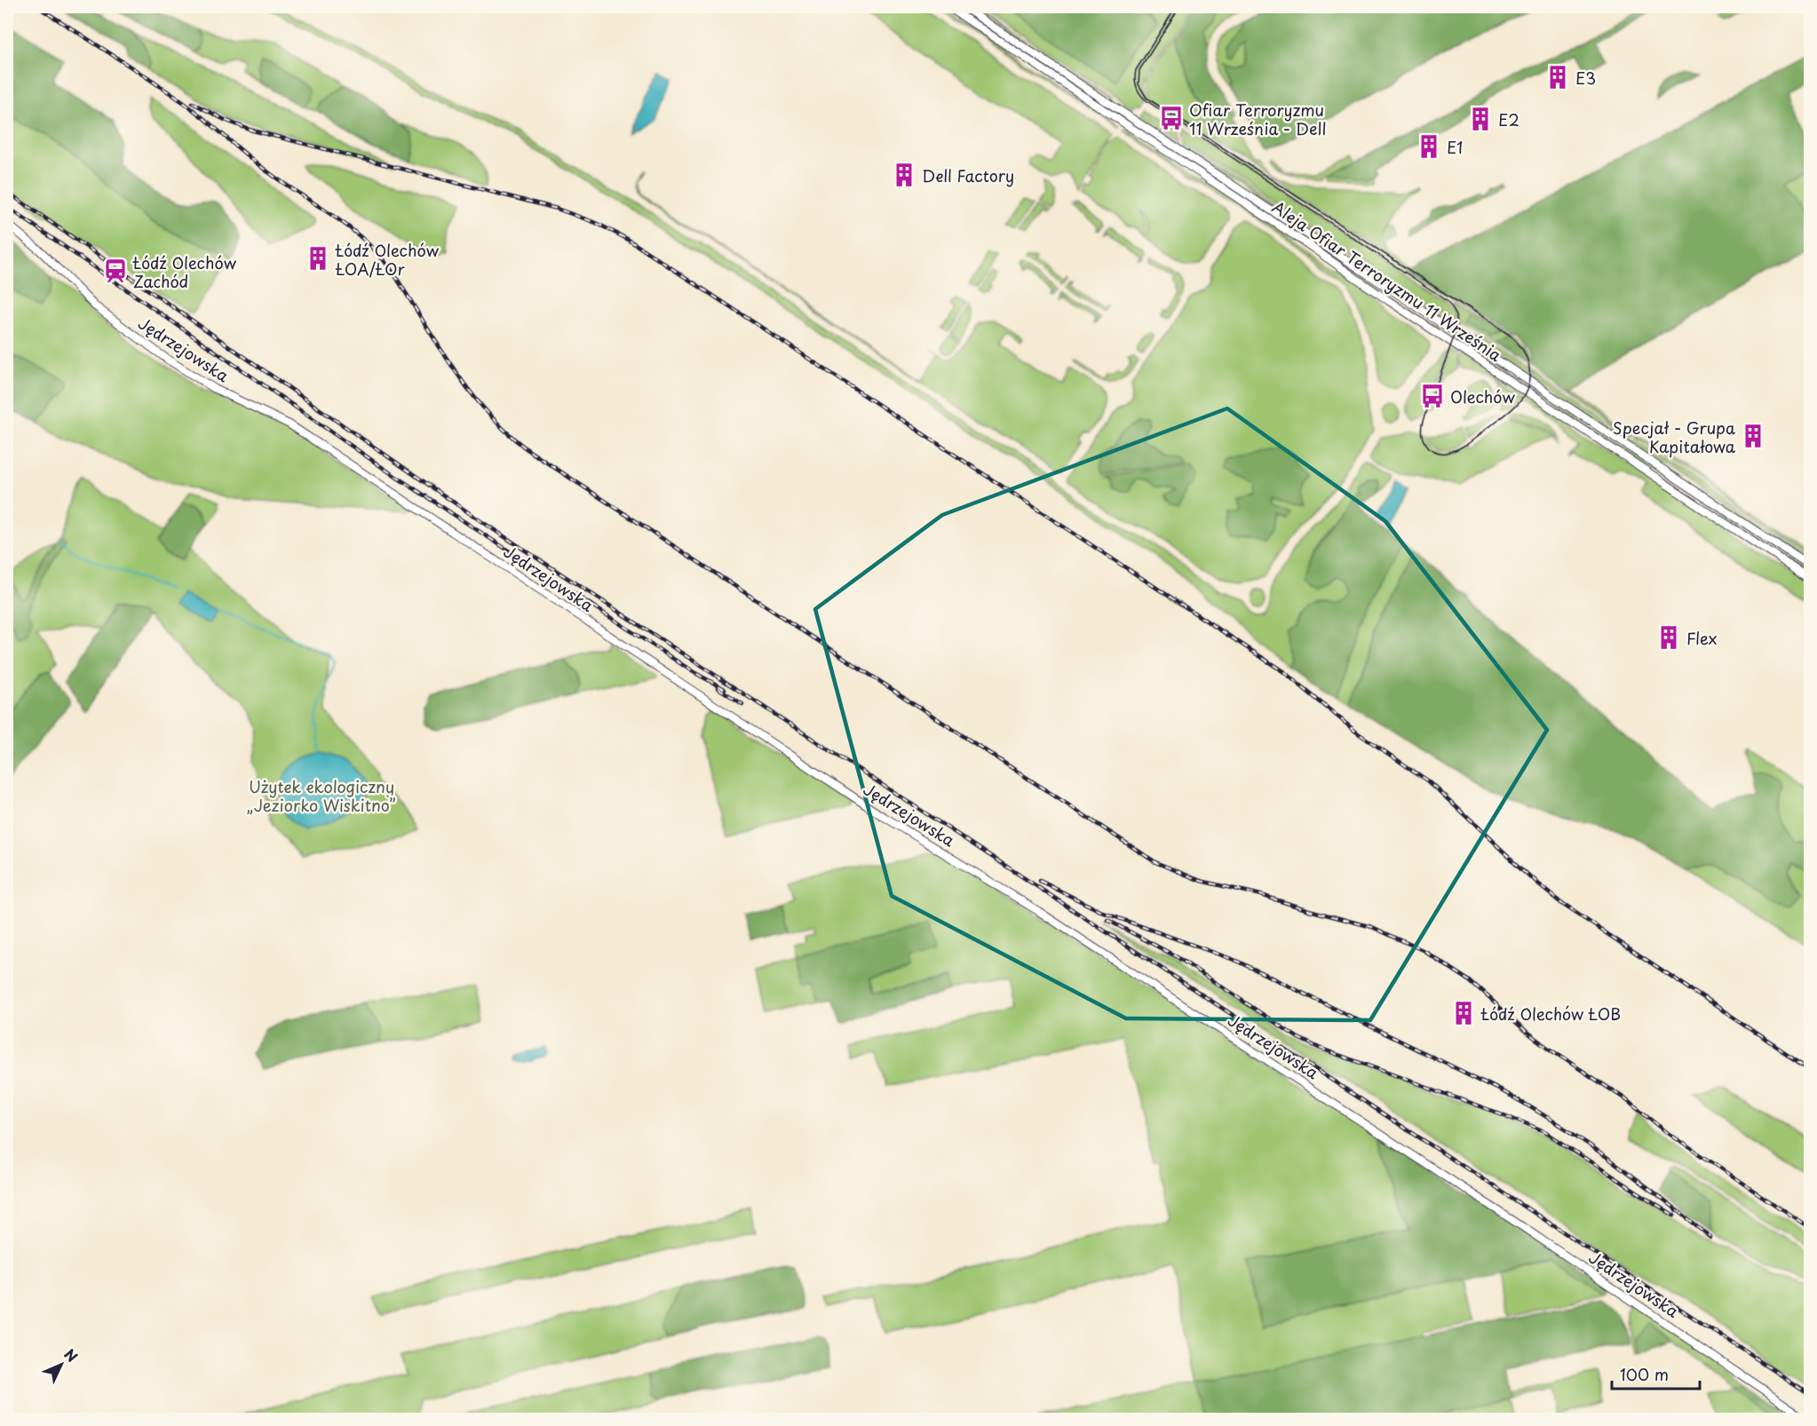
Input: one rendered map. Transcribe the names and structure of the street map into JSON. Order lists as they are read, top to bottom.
{
  "streets": {
    "street": ["Aleja Ofiar Terroryzmu 11 Września", "Jędrzejowska"]
  },
  "parks": ["Użytek ekologiczny „Jeziorko Wiskitno”"],
  "places": {
    "building": [
      "E3",
      "E2",
      "E1",
      "Dell Factory",
      "Łódź Olechów ŁOA/ŁOr",
      "Specjał - Grupa Kapitałowa",
      "Flex",
      "Łódź Olechów ŁOB"
    ],
    "bus stop": ["Ofiar Terroryzmu 11 Września - Dell", "Olechów"],
    "station": ["Łódź Olechów Zachód"]
  },
  "scale_bar": "100 m",
  "north": "top right"
}
